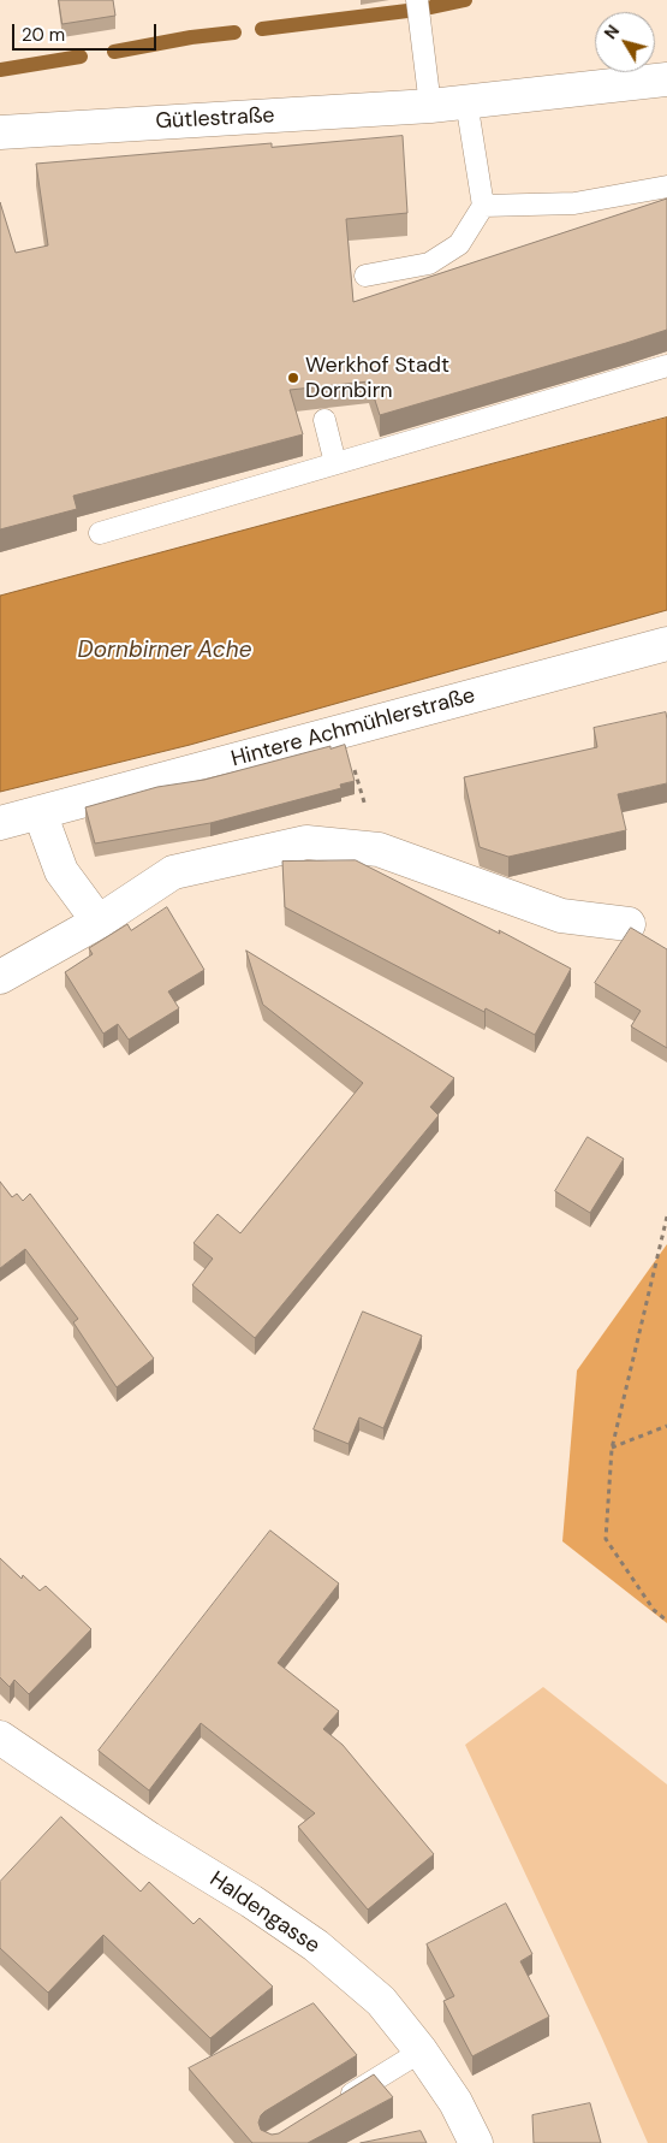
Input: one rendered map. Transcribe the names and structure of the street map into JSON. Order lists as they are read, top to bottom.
{
  "streets": {
    "street": ["Gütlestraße", "Hintere Achmühlerstraße", "Haldengasse"]
  },
  "water": ["Dornbirner Ache"],
  "places": ["Werkhof Stadt Dornbirn"],
  "scale_bar": "20 m",
  "north": "top left"
}
